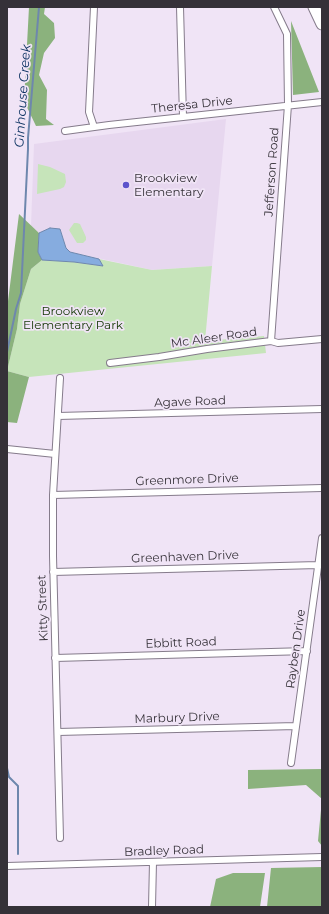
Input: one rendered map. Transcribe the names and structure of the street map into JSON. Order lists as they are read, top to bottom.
{
  "streets": {
    "street": [
      "Theresa Drive",
      "Jefferson Road",
      "Mc Aleer Road",
      "Agave Road",
      "Greenmore Drive",
      "Greenhaven Drive",
      "Kitty Street",
      "Ebbitt Road",
      "Rayben Drive",
      "Marbury Drive",
      "Bradley Road"
    ]
  },
  "crossings": [
    ["Theresa Drive", "Jefferson Road"],
    ["Jefferson Road", "Mc Aleer Road"],
    ["Agave Road", "Kitty Street"],
    ["Greenmore Drive", "Kitty Street"],
    ["Greenhaven Drive", "Kitty Street"],
    ["Greenhaven Drive", "Rayben Drive"],
    ["Kitty Street", "Ebbitt Road"],
    ["Kitty Street", "Marbury Drive"],
    ["Ebbitt Road", "Rayben Drive"],
    ["Rayben Drive", "Marbury Drive"]
  ],
  "water": ["Ginhouse Creek"],
  "parks": ["Brookview Elementary Park"],
  "places": ["Brookview Elementary"]
}
